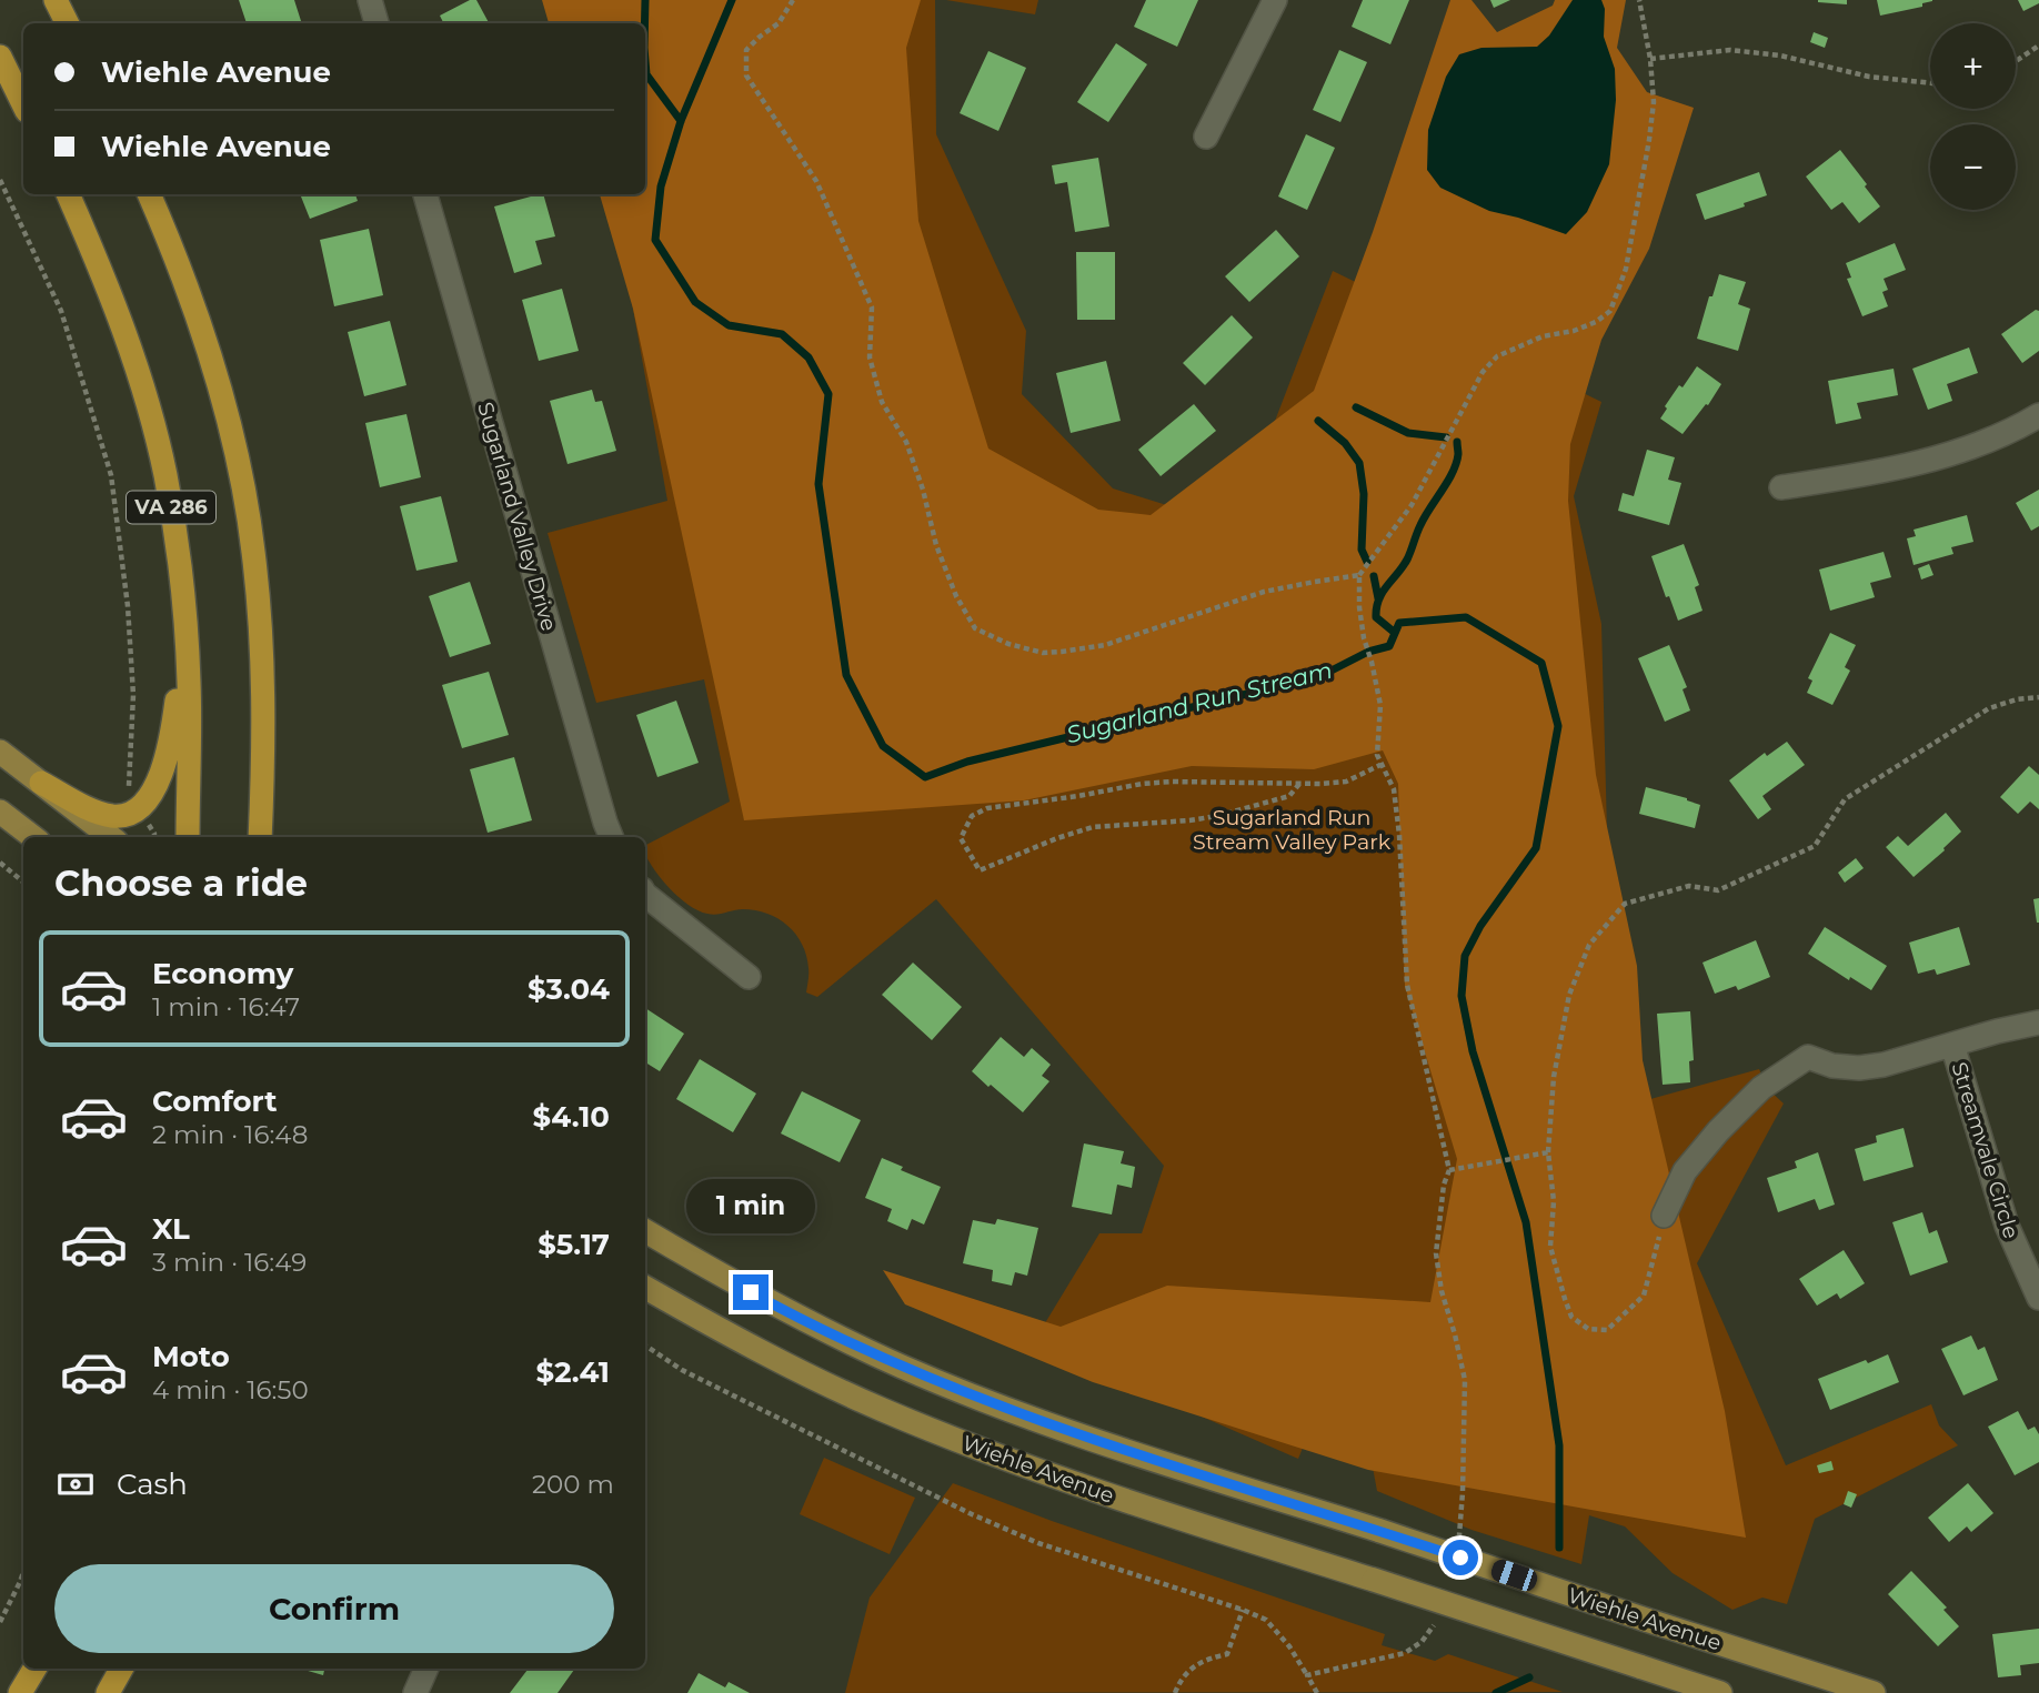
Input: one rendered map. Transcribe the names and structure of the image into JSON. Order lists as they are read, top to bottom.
{
  "streets": {
    "highway": ["VA 286"],
    "main road": ["Wiehle Avenue"],
    "street": ["Sugarland Valley Drive", "Streamvale Circle"]
  },
  "water": ["Sugarland Run Stream"],
  "parks": ["Sugarland Run Stream Valley Park"],
  "page": {
    "map_buttons": ["+", "−"],
    "banner": ["Wiehle Avenue", "Wiehle Avenue"],
    "heading": "Choose a ride",
    "list": [
      {
        "name": "Economy",
        "note": "1 min · 16:47",
        "value": "$3.04"
      },
      {
        "name": "Comfort",
        "note": "2 min · 16:48",
        "value": "$4.10"
      },
      {
        "name": "XL",
        "note": "3 min · 16:49",
        "value": "$5.17"
      },
      {
        "name": "Moto",
        "note": "4 min · 16:50",
        "value": "$2.41"
      }
    ],
    "bubble": "1 min",
    "pay": ["Cash", "200 m"],
    "buttons": "Confirm"
  }
}
